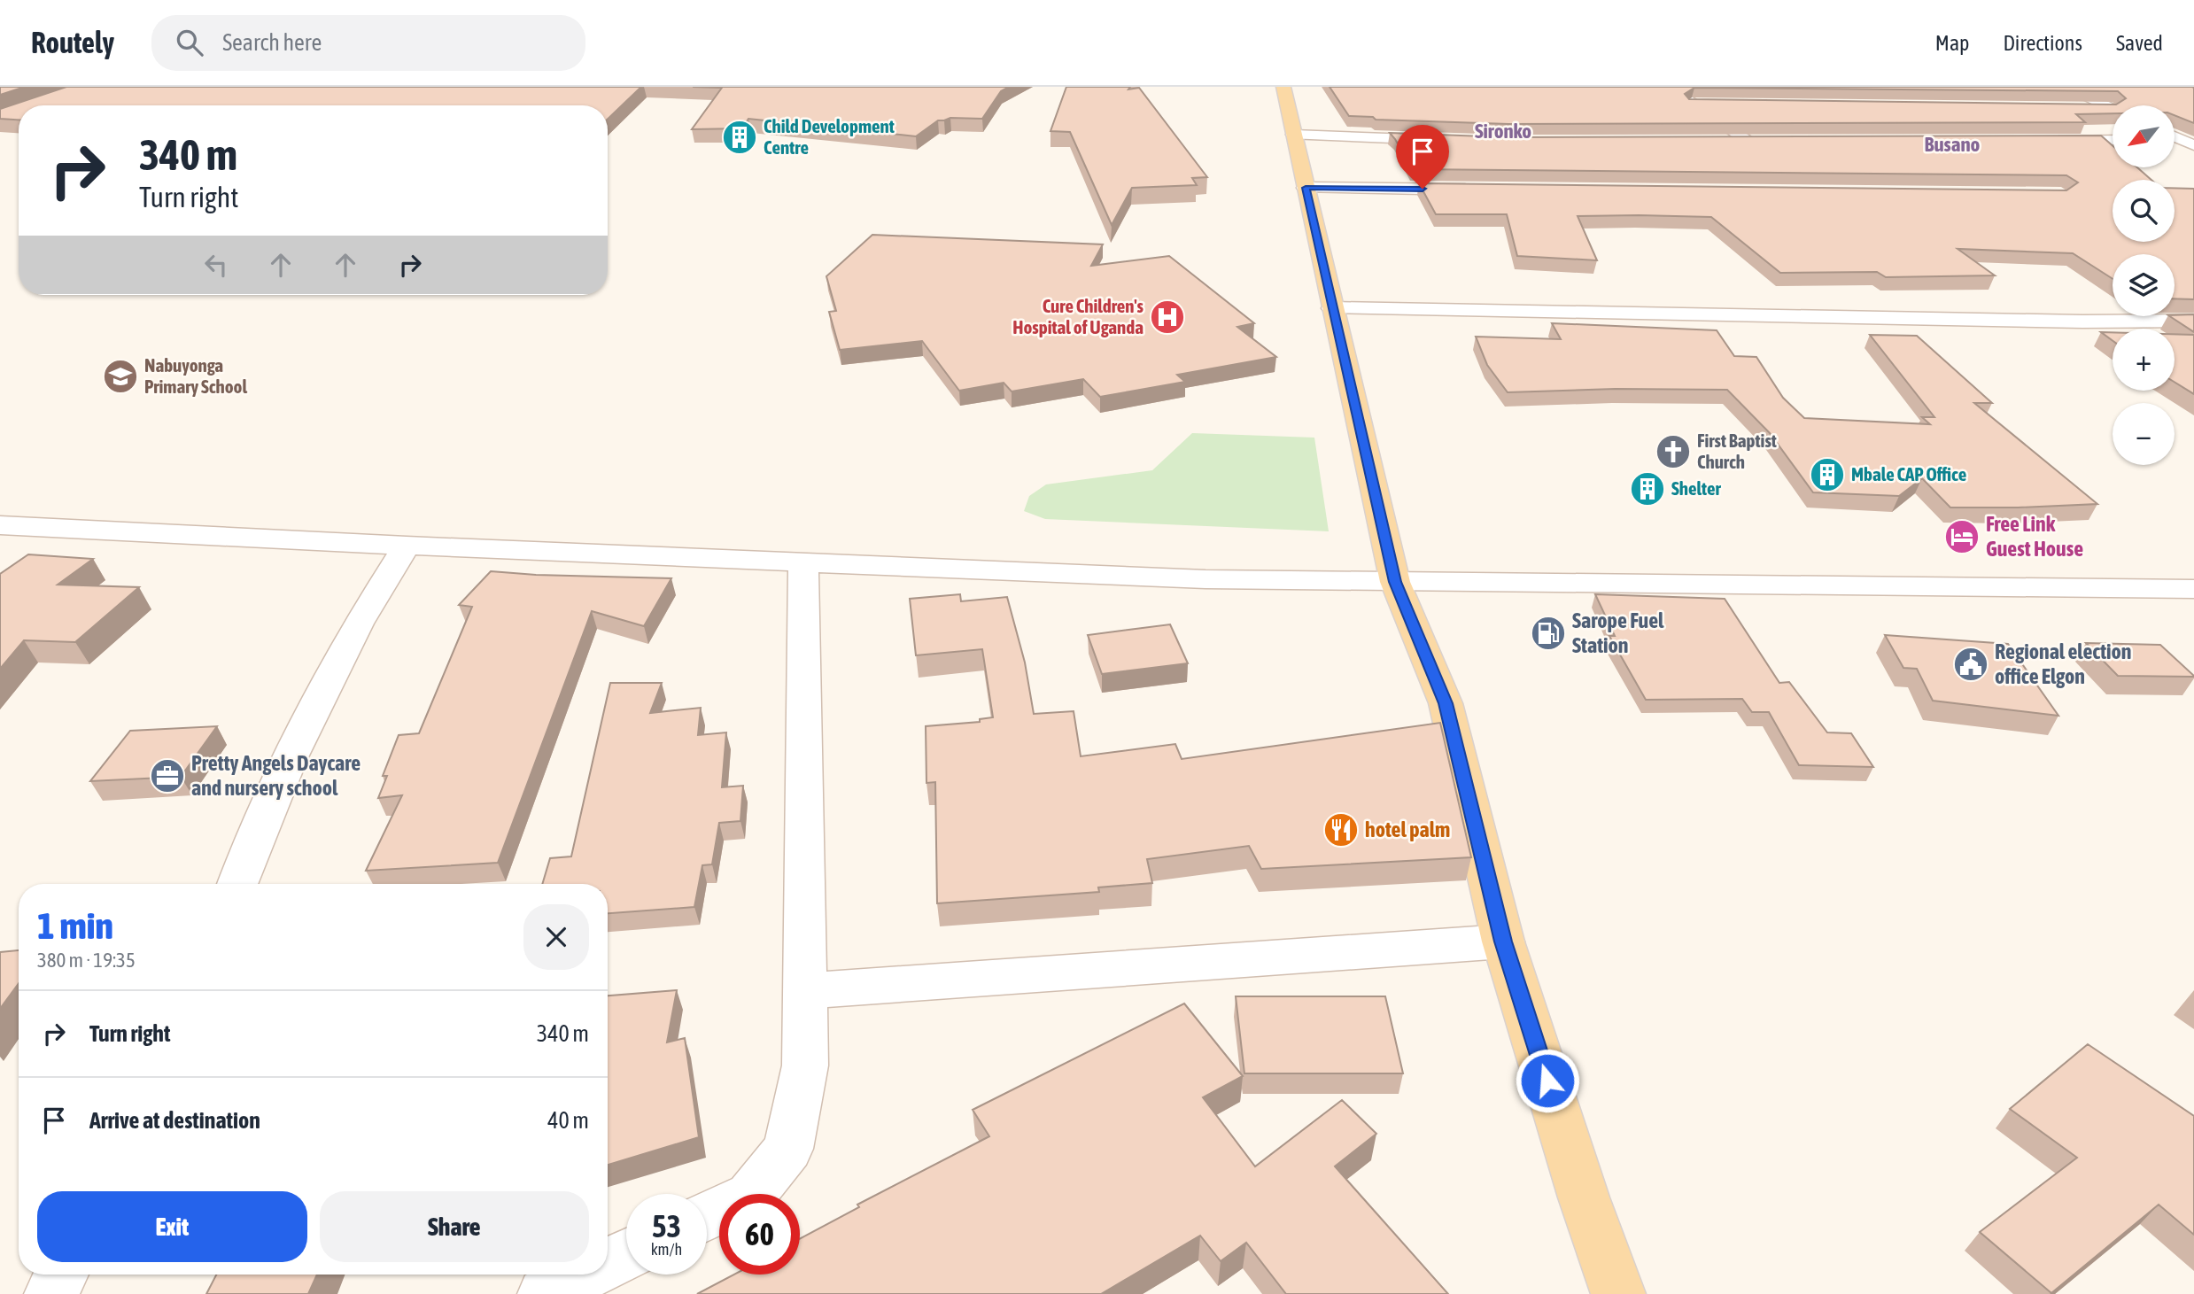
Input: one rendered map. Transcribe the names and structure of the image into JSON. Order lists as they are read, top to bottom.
{
  "districts": ["Sironko", "Busano"],
  "places": {
    "building": ["Child Development Centre", "Mbale CAP Office", "Shelter"],
    "hospital": ["Cure Children's Hospital of Uganda"],
    "school or university": ["Nabuyonga Primary School"],
    "church": ["First Baptist Church"],
    "hotel": ["Free Link Guest House"],
    "fuel station": ["Sarope Fuel Station"],
    "public building": ["Regional election office Elgon"],
    "office": ["Pretty Angels Daycare and nursery school"],
    "restaurant": ["hotel palm"]
  },
  "north": "bottom left",
  "page": {
    "header": "Routely",
    "search": "Search here",
    "nav": ["Map", "Directions", "Saved"],
    "map_buttons": ["+", "−"],
    "turn": ["340 m", "Turn right"],
    "heading": ["1 min", "380 m · 19:35"],
    "list": [
      {
        "name": "Turn right",
        "value": "340 m"
      },
      {
        "name": "Arrive at destination",
        "value": "40 m"
      }
    ],
    "buttons": ["Exit", "Share"],
    "speed": "53 km/h",
    "limit": "60"
  }
}
